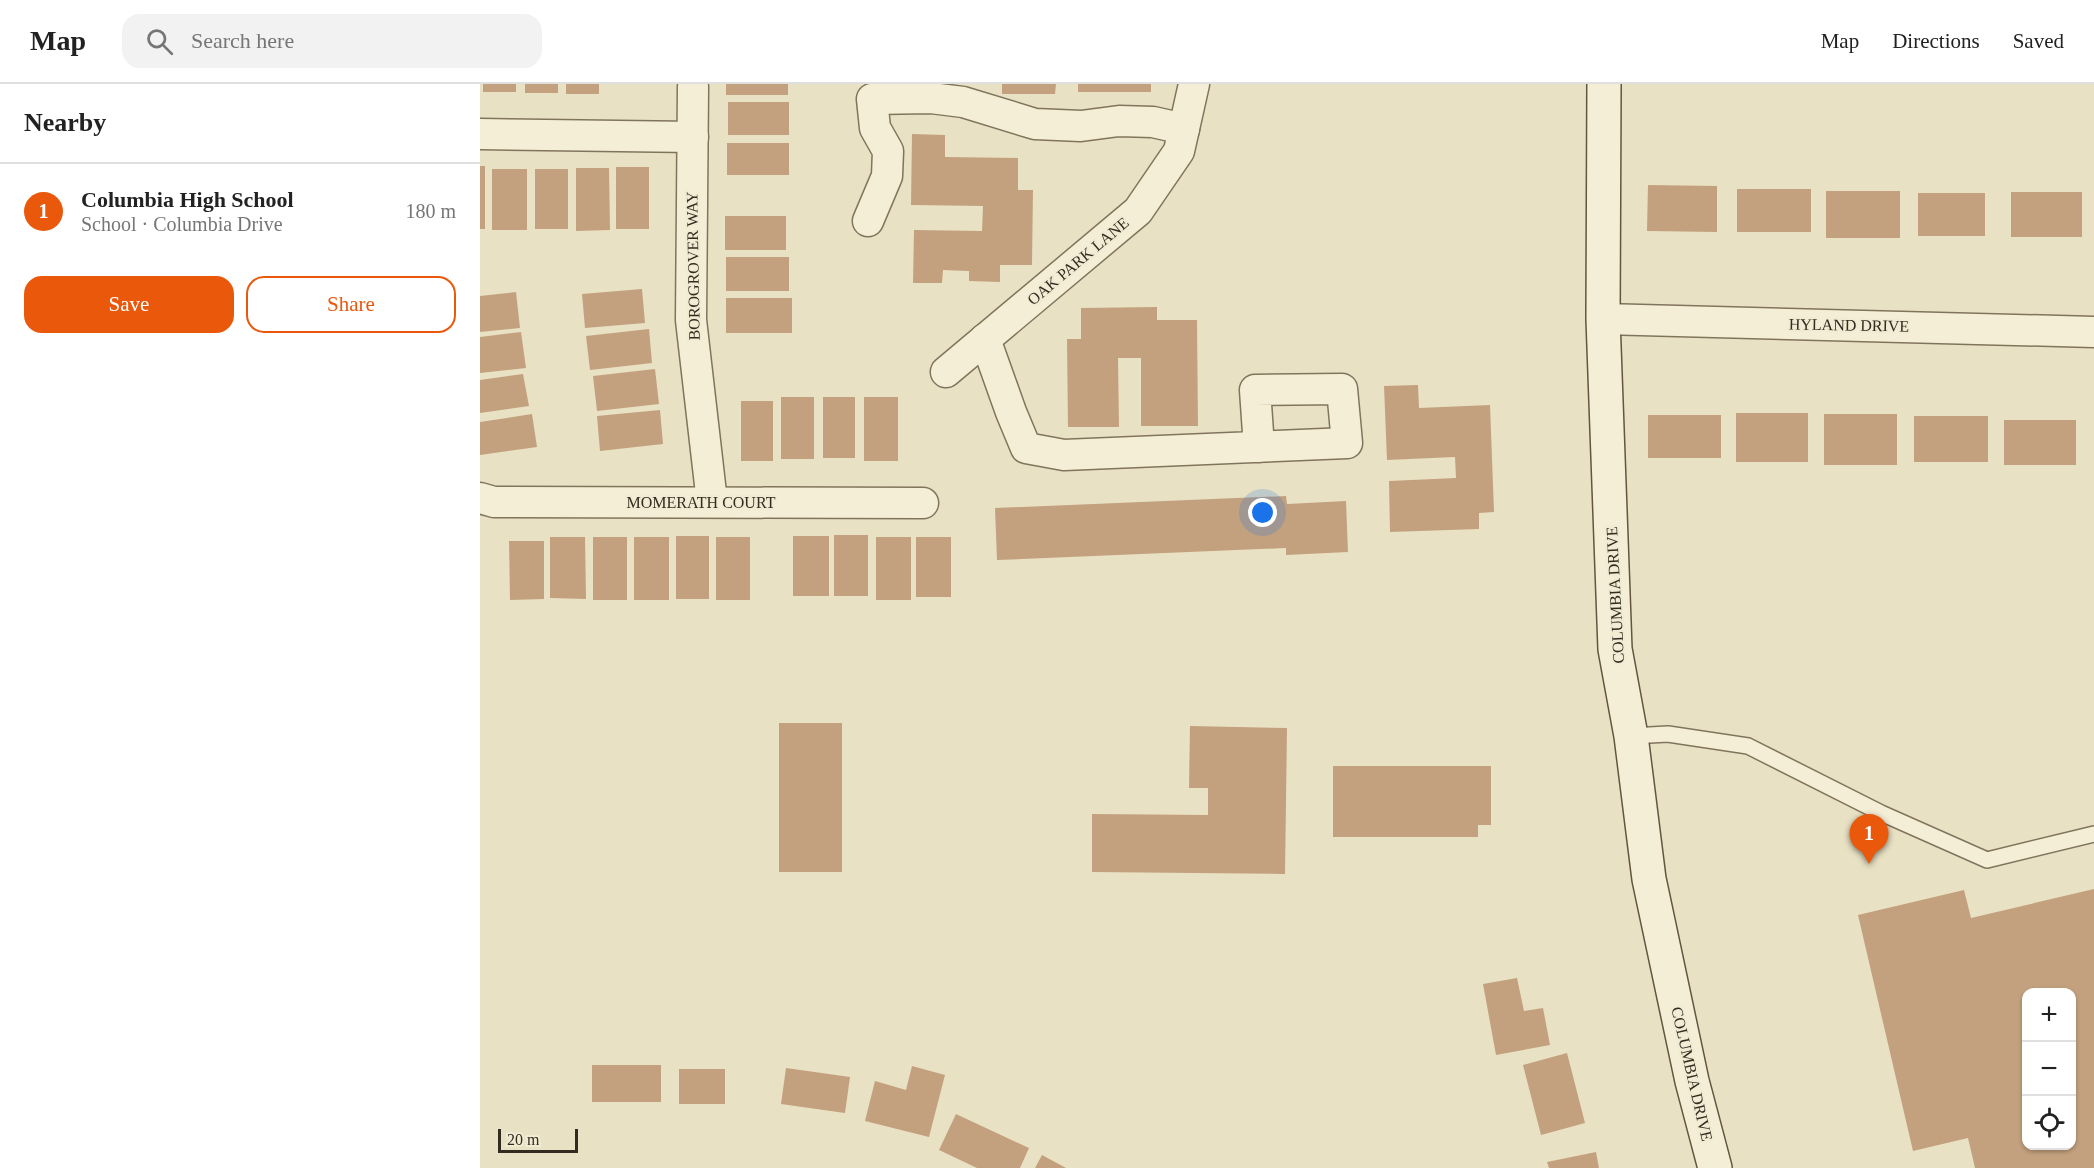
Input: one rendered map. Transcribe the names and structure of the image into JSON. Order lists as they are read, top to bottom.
{
  "streets": {
    "main road": ["COLUMBIA DRIVE"],
    "street": [
      "OAK PARK LANE",
      "BOROGROVER WAY",
      "HYLAND DRIVE",
      "MOMERATH COURT"
    ]
  },
  "crossings": [
    ["BOROGROVER WAY", "MOMERATH COURT"],
    ["HYLAND DRIVE", "COLUMBIA DRIVE"]
  ],
  "scale_bar": "20 m",
  "page": {
    "header": "Map",
    "search": "Search here",
    "nav": ["Map", "Directions", "Saved"],
    "heading": "Nearby",
    "list": [
      {
        "mark": "1",
        "name": "Columbia High School",
        "note": "School · Columbia Drive",
        "value": "180 m"
      }
    ],
    "buttons": ["Save", "Share"],
    "pins": "1",
    "map_buttons": ["+", "−"],
    "scale": "20 m"
  }
}
